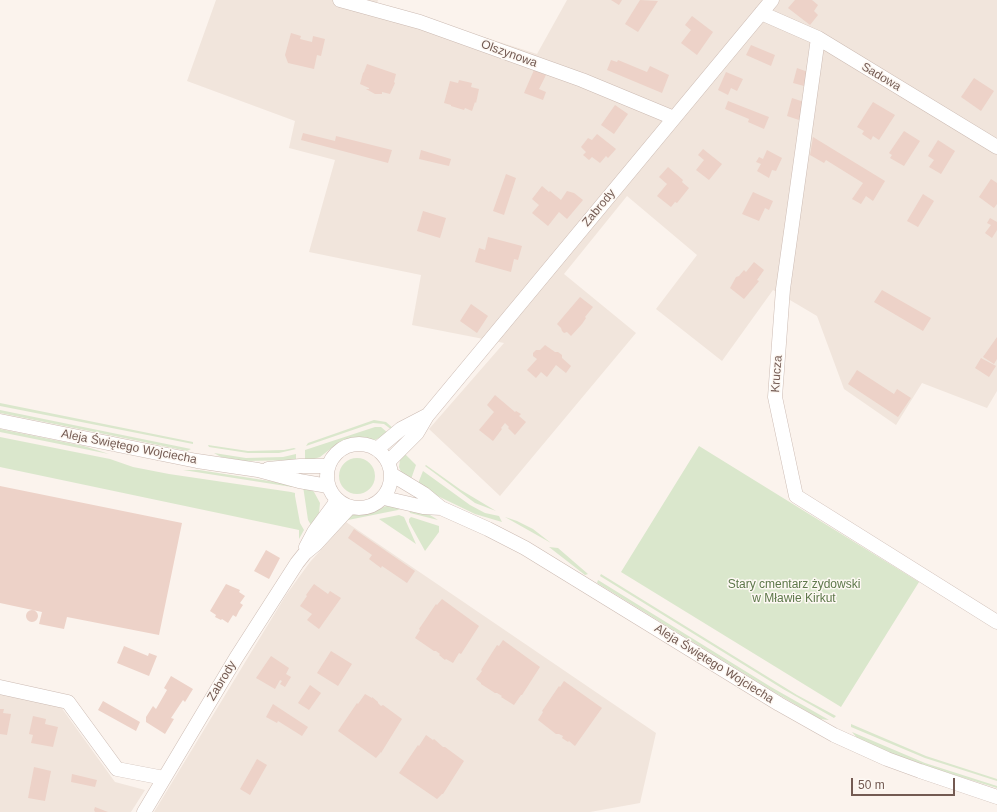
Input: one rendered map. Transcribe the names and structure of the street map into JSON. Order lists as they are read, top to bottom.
{
  "streets": {
    "street": [
      "Olszynowa",
      "Sadowa",
      "Zabrody",
      "Krucza",
      "Aleja Świętego Wojciecha"
    ]
  },
  "crossings": [
    ["Olszynowa", "Zabrody"],
    ["Sadowa", "Zabrody"],
    ["Sadowa", "Krucza"],
    ["Zabrody", "Aleja Świętego Wojciecha"]
  ],
  "parks": ["Stary cmentarz żydowski w Mławie Kirkut"],
  "scale_bar": "50 m"
}
